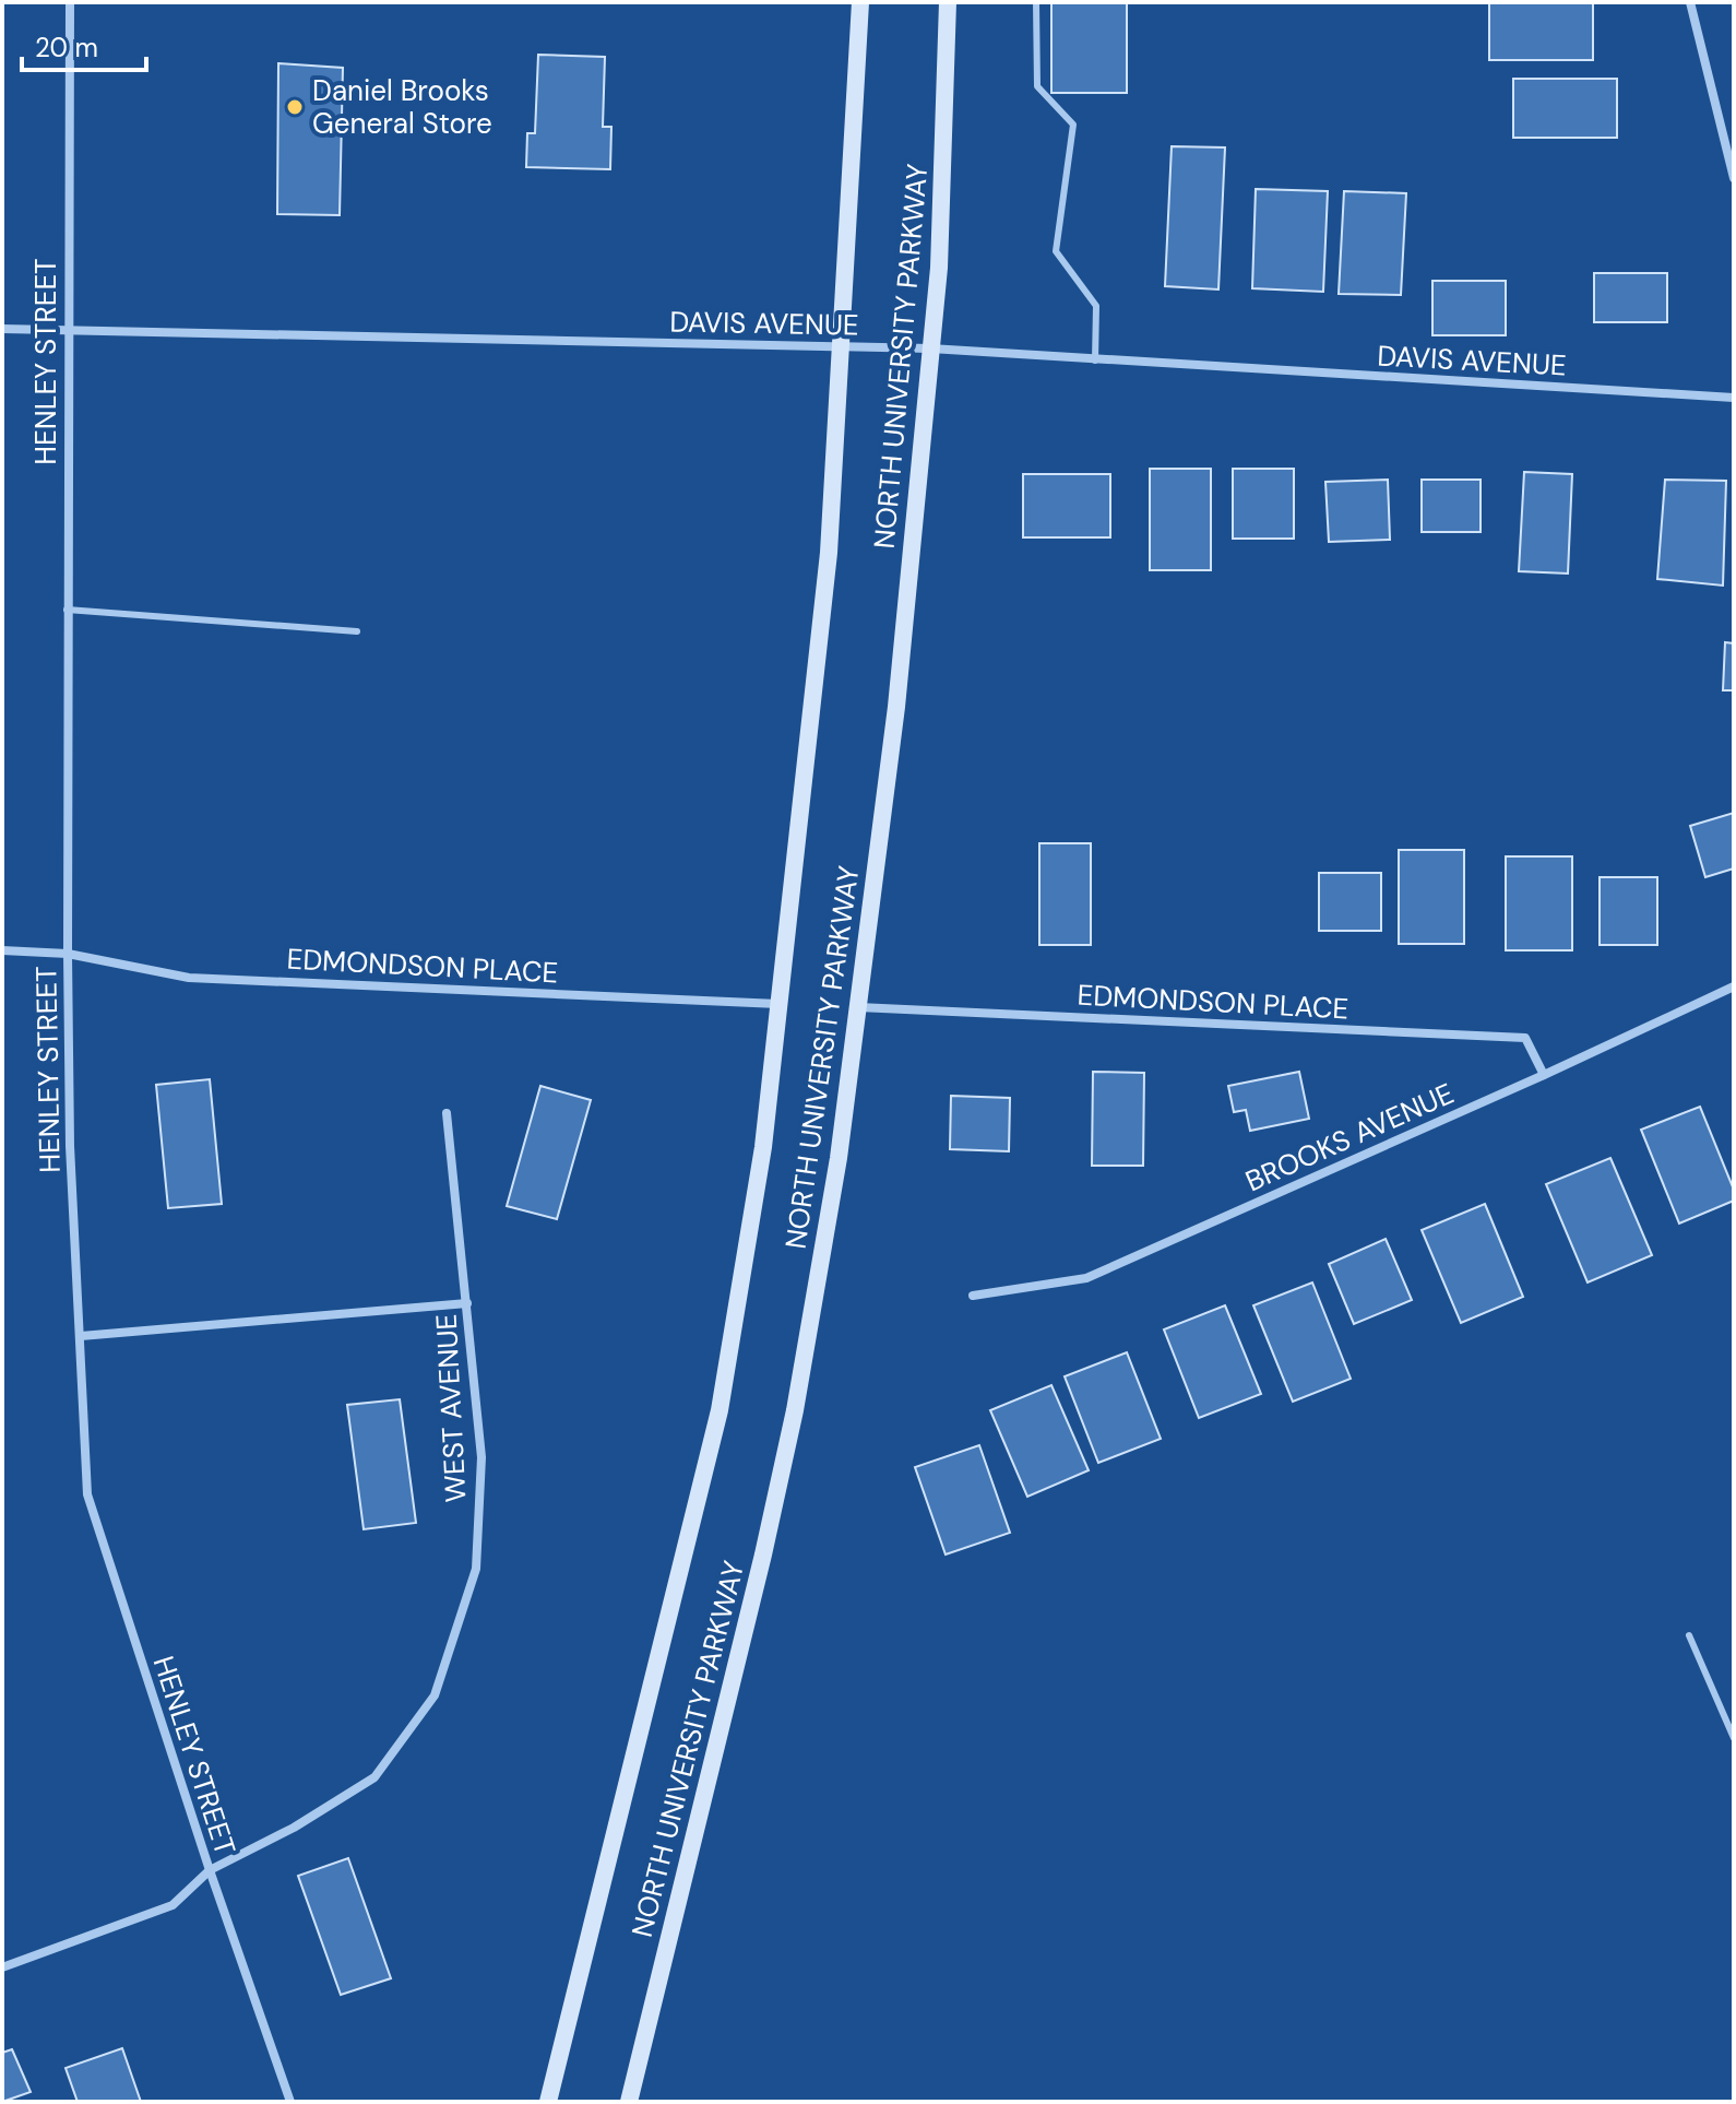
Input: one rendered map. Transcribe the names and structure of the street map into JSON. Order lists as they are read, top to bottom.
{
  "streets": {
    "main road": ["NORTH UNIVERSITY PARKWAY"],
    "street": [
      "DAVIS AVENUE",
      "HENLEY STREET",
      "EDMONDSON PLACE",
      "BROOKS AVENUE",
      "WEST AVENUE"
    ]
  },
  "crossings": [
    ["DAVIS AVENUE", "NORTH UNIVERSITY PARKWAY"],
    ["DAVIS AVENUE", "HENLEY STREET"],
    ["NORTH UNIVERSITY PARKWAY", "EDMONDSON PLACE"],
    ["HENLEY STREET", "EDMONDSON PLACE"],
    ["HENLEY STREET", "WEST AVENUE"],
    ["EDMONDSON PLACE", "BROOKS AVENUE"]
  ],
  "places": ["Daniel Brooks General Store"],
  "scale_bar": "20 m"
}
